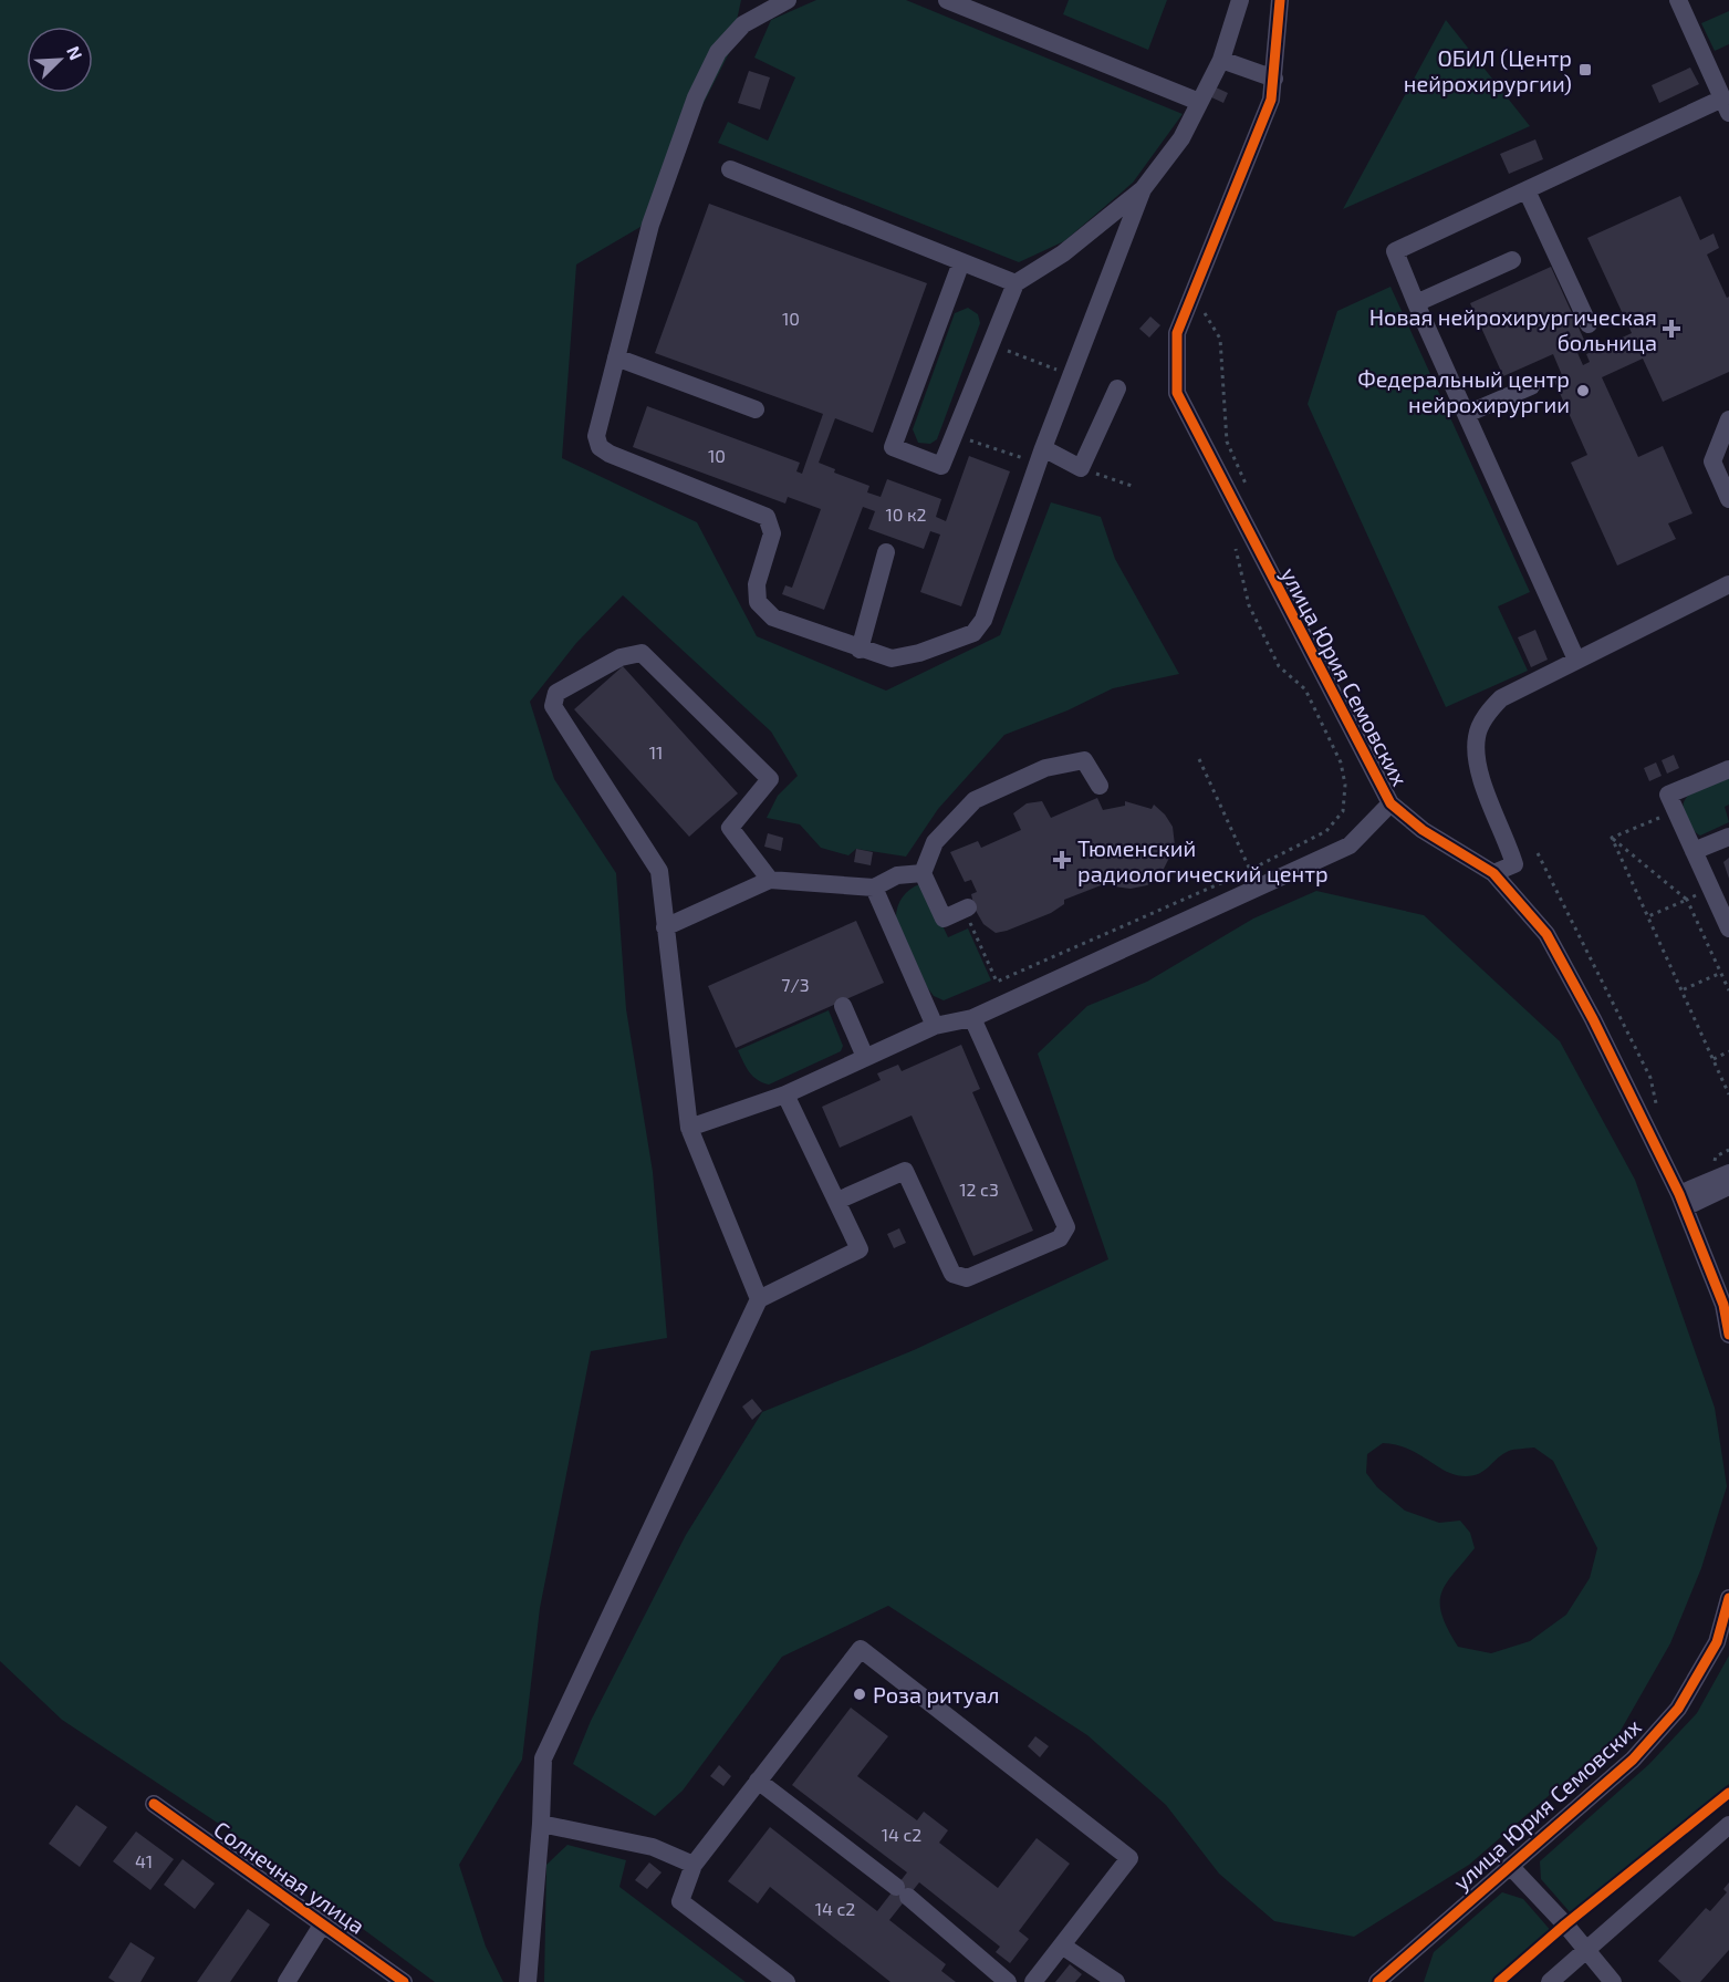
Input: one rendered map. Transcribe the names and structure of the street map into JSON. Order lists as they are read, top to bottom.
{
  "streets": {
    "street": ["улица Юрия Семовских", "Солнечная улица"]
  },
  "places": {
    "transit": ["ОБИЛ (Центр нейрохирургии)"],
    "health": ["Новая нейрохирургическая больница", "Тюменский радиологический центр"],
    "other": ["Федеральный центр нейрохирургии", "Роза ритуал"]
  },
  "house_numbers": [
    "10",
    "10",
    "10 к2",
    "11",
    "7/3",
    "12 с3",
    "14 с2",
    "41",
    "14 с2"
  ],
  "north": "top right"
}
